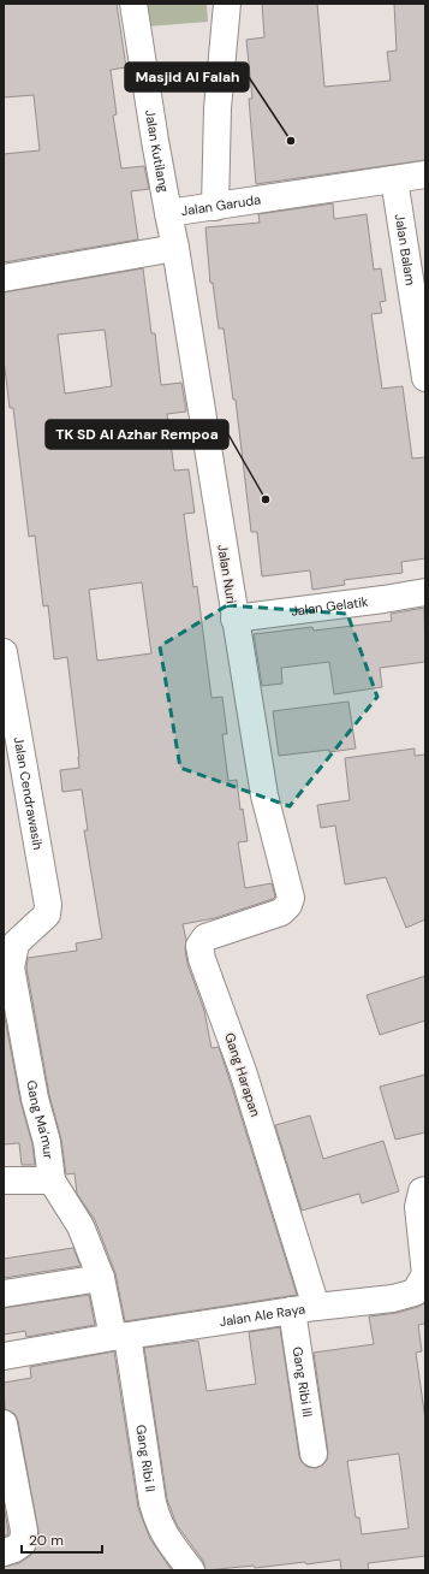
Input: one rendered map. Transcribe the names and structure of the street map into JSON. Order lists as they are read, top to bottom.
{
  "streets": {
    "street": [
      "Jalan Kutilang",
      "Jalan Garuda",
      "Jalan Balam",
      "Jalan Nuri",
      "Jalan Gelatik",
      "Jalan Cendrawasih",
      "Gang Harapan",
      "Gang Ma'mur",
      "Jalan Ale Raya",
      "Gang Ribi III",
      "Gang Ribi II"
    ]
  },
  "crossings": [
    ["Jalan Kutilang", "Jalan Garuda"],
    ["Jalan Garuda", "Jalan Balam"],
    ["Jalan Garuda", "Jalan Nuri"],
    ["Jalan Nuri", "Jalan Gelatik"],
    ["Jalan Nuri", "Gang Harapan"],
    ["Jalan Cendrawasih", "Gang Ma'mur"],
    ["Gang Harapan", "Jalan Ale Raya"],
    ["Gang Harapan", "Gang Ribi III"],
    ["Gang Ma'mur", "Jalan Ale Raya"],
    ["Gang Ma'mur", "Gang Ribi II"],
    ["Jalan Ale Raya", "Gang Ribi III"],
    ["Jalan Ale Raya", "Gang Ribi II"]
  ],
  "places": ["Masjid Al Falah", "TK SD Al Azhar Rempoa"],
  "scale_bar": "20 m"
}
